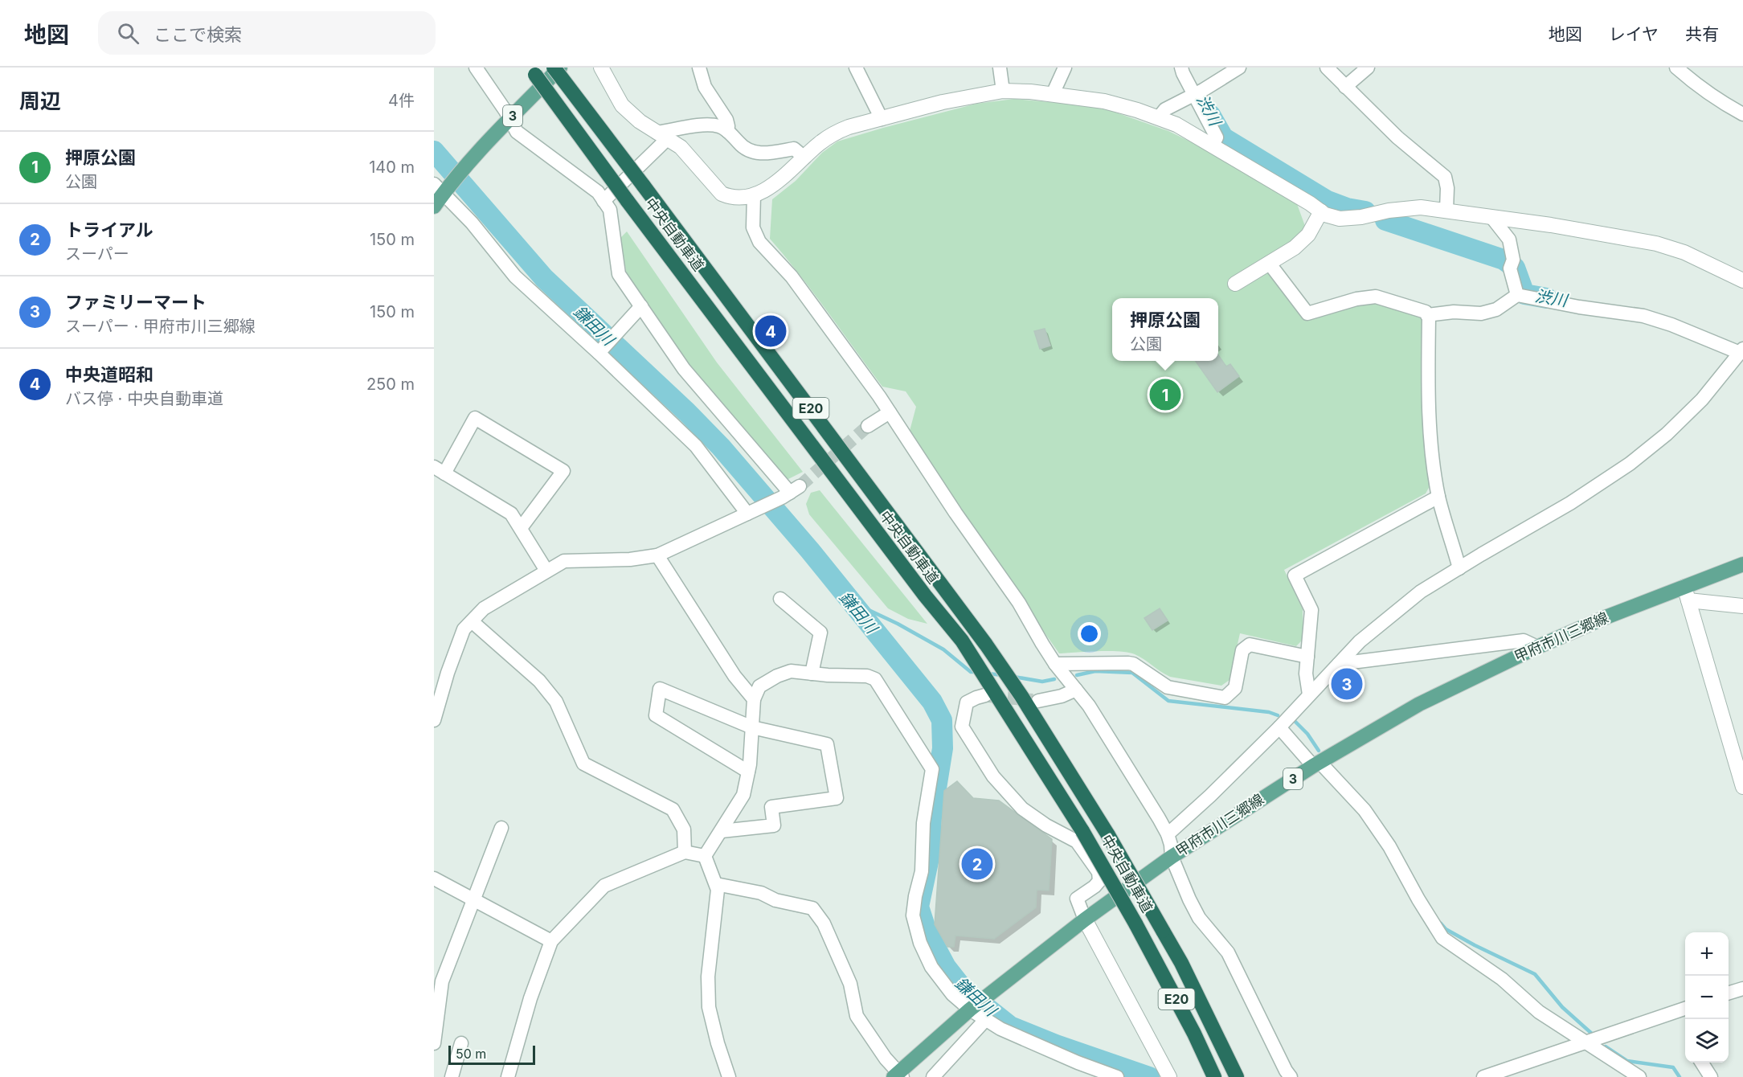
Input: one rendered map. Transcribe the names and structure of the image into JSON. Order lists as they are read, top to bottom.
{
  "streets": {
    "highway": ["中央自動車道", "E20"],
    "main road": ["3", "甲府市川三郷線"]
  },
  "water": ["渋川", "鎌田川"],
  "scale_bar": "50 m",
  "page": {
    "header": "地図",
    "search": "ここで検索",
    "nav": ["地図", "レイヤ", "共有"],
    "heading": ["周辺", "4件"],
    "list": [
      {
        "mark": "1",
        "name": "押原公園",
        "note": "公園",
        "value": "140 m"
      },
      {
        "mark": "2",
        "name": "トライアル",
        "note": "スーパー",
        "value": "150 m"
      },
      {
        "mark": "3",
        "name": "ファミリーマート",
        "note": "スーパー · 甲府市川三郷線",
        "value": "150 m"
      },
      {
        "mark": "4",
        "name": "中央道昭和",
        "note": "バス停 · 中央自動車道",
        "value": "250 m"
      }
    ],
    "popup": ["押原公園", "公園"],
    "pins": [
      "4",
      "1",
      "3",
      "2"
    ],
    "map_buttons": ["+", "−"],
    "scale": "50 m"
  }
}
